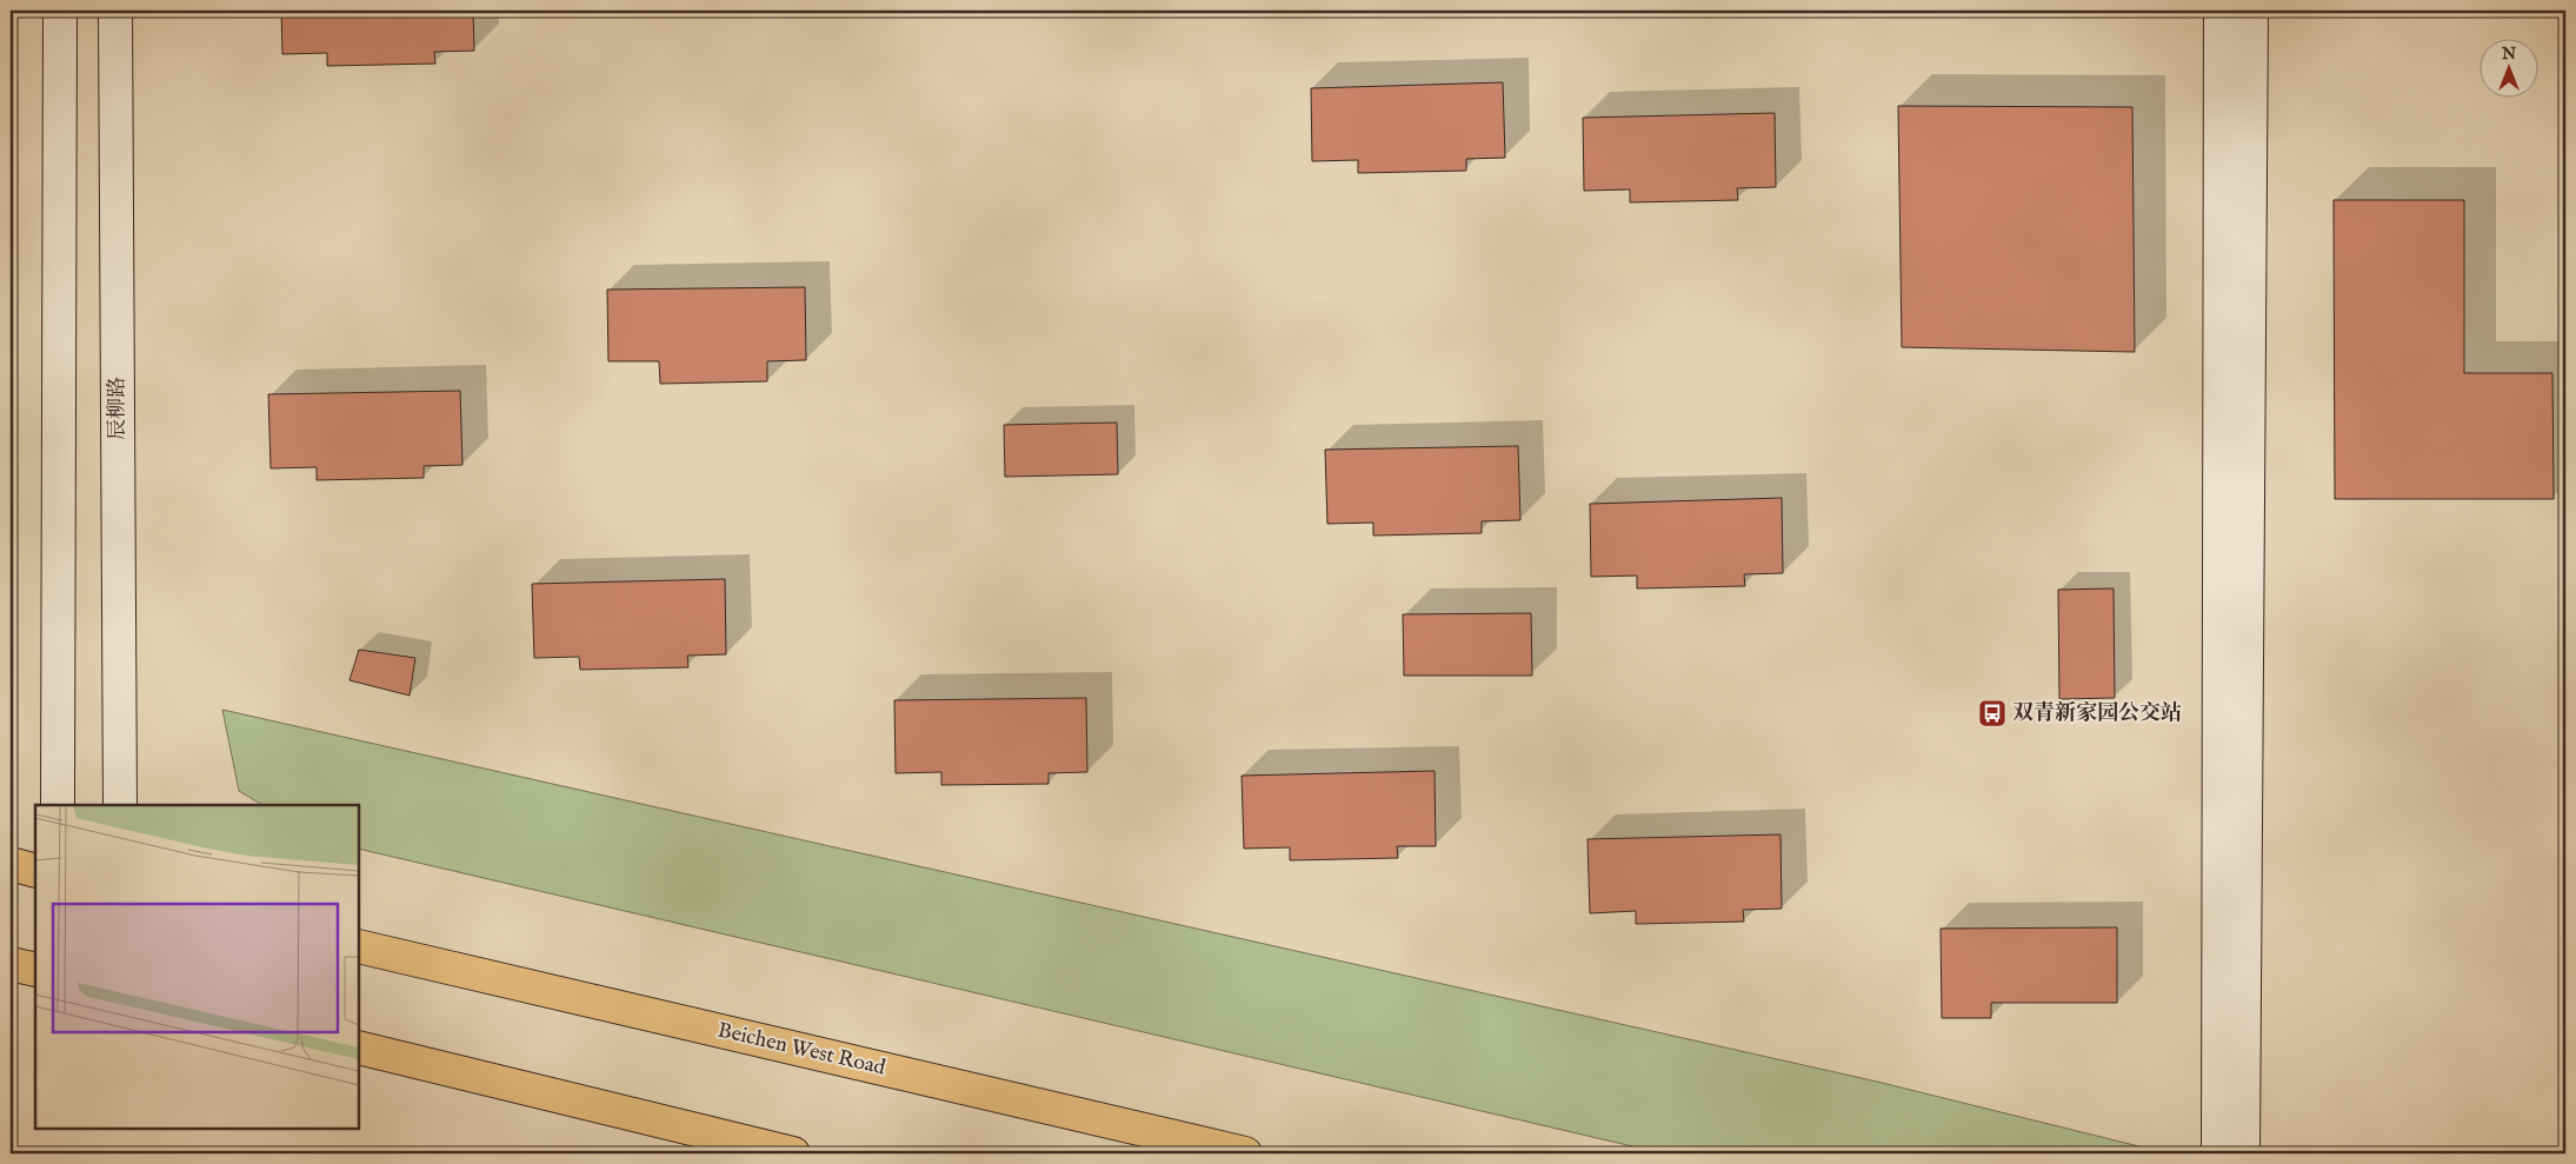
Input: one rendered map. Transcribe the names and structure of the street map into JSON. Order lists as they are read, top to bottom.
{
  "streets": {
    "main road": ["Beichen West Road"],
    "street": ["辰柳路"]
  },
  "places": {
    "bus stop": ["双青新家园公交站"]
  },
  "north": "top"
}
